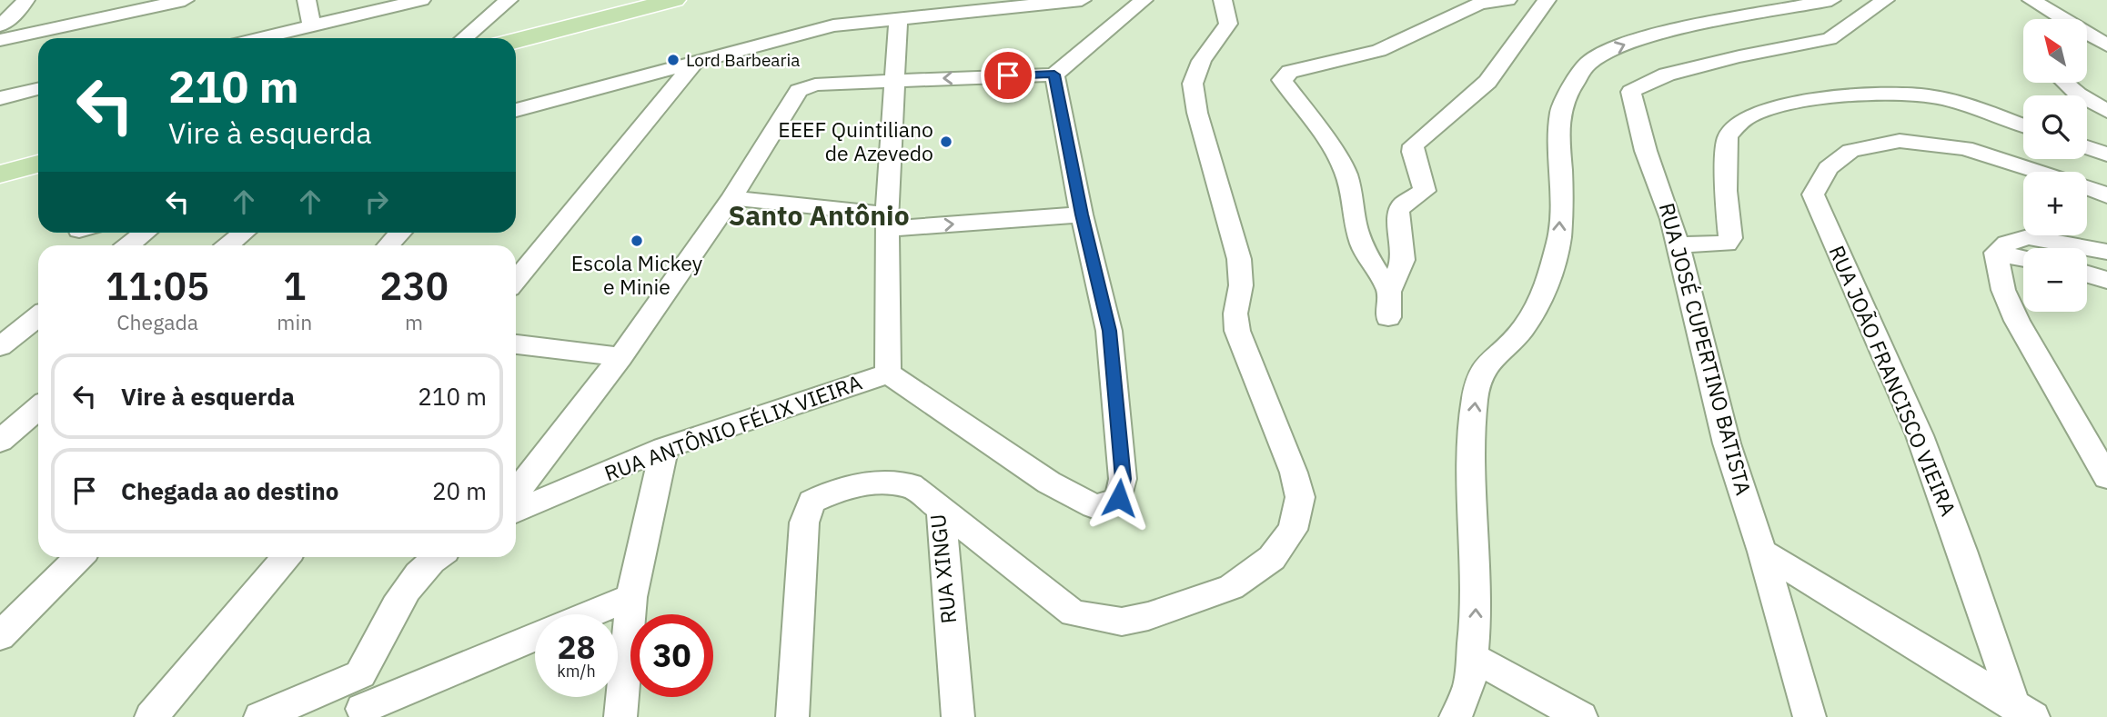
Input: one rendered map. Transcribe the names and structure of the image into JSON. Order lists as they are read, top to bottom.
{
  "streets": {
    "street": [
      "RUA JOSÉ CUPERTINO BATISTA",
      "RUA JOÃO FRANCISCO VIEIRA",
      "RUA ANTÔNIO FÉLIX VIEIRA",
      "RUA XINGU"
    ]
  },
  "districts": ["Santo Antônio"],
  "places": ["Lord Barbearia", "EEEF Quintiliano de Azevedo", "Escola Mickey e Minie"],
  "north": "top left",
  "page": {
    "map_buttons": ["+", "−"],
    "turn": ["210 m", "Vire à esquerda"],
    "eta": [
      "11:05",
      "Chegada",
      "1",
      "min",
      "230",
      "m"
    ],
    "list": [
      {
        "name": "Vire à esquerda",
        "value": "210 m"
      },
      {
        "name": "Chegada ao destino",
        "value": "20 m"
      }
    ],
    "speed": "28 km/h",
    "limit": "30"
  }
}
